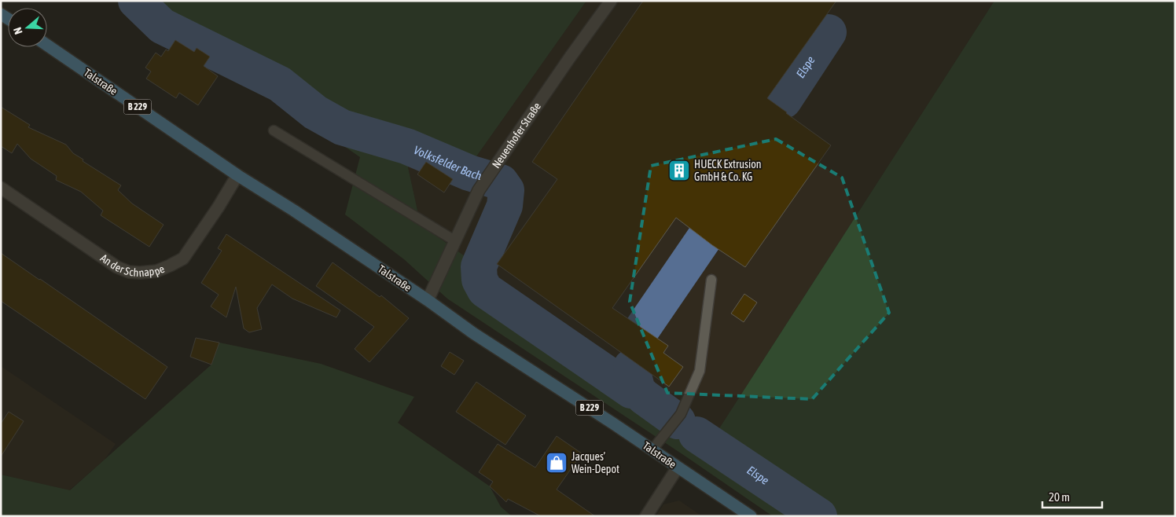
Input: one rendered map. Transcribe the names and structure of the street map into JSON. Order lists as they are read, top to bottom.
{
  "streets": {
    "main road": ["Talstraße", "B 229"],
    "street": ["Neuenhofer Straße", "An der Schnappe"]
  },
  "crossings": [
    ["Talstraße", "Neuenhofer Straße"],
    ["Talstraße", "An der Schnappe"]
  ],
  "water": ["Elspe", "Volksfelder Bach"],
  "places": {
    "building": ["HUECK Extrusion GmbH & Co. KG"],
    "shop": ["Jacques’ Wein-Depot"]
  },
  "scale_bar": "20 m",
  "north": "left"
}
